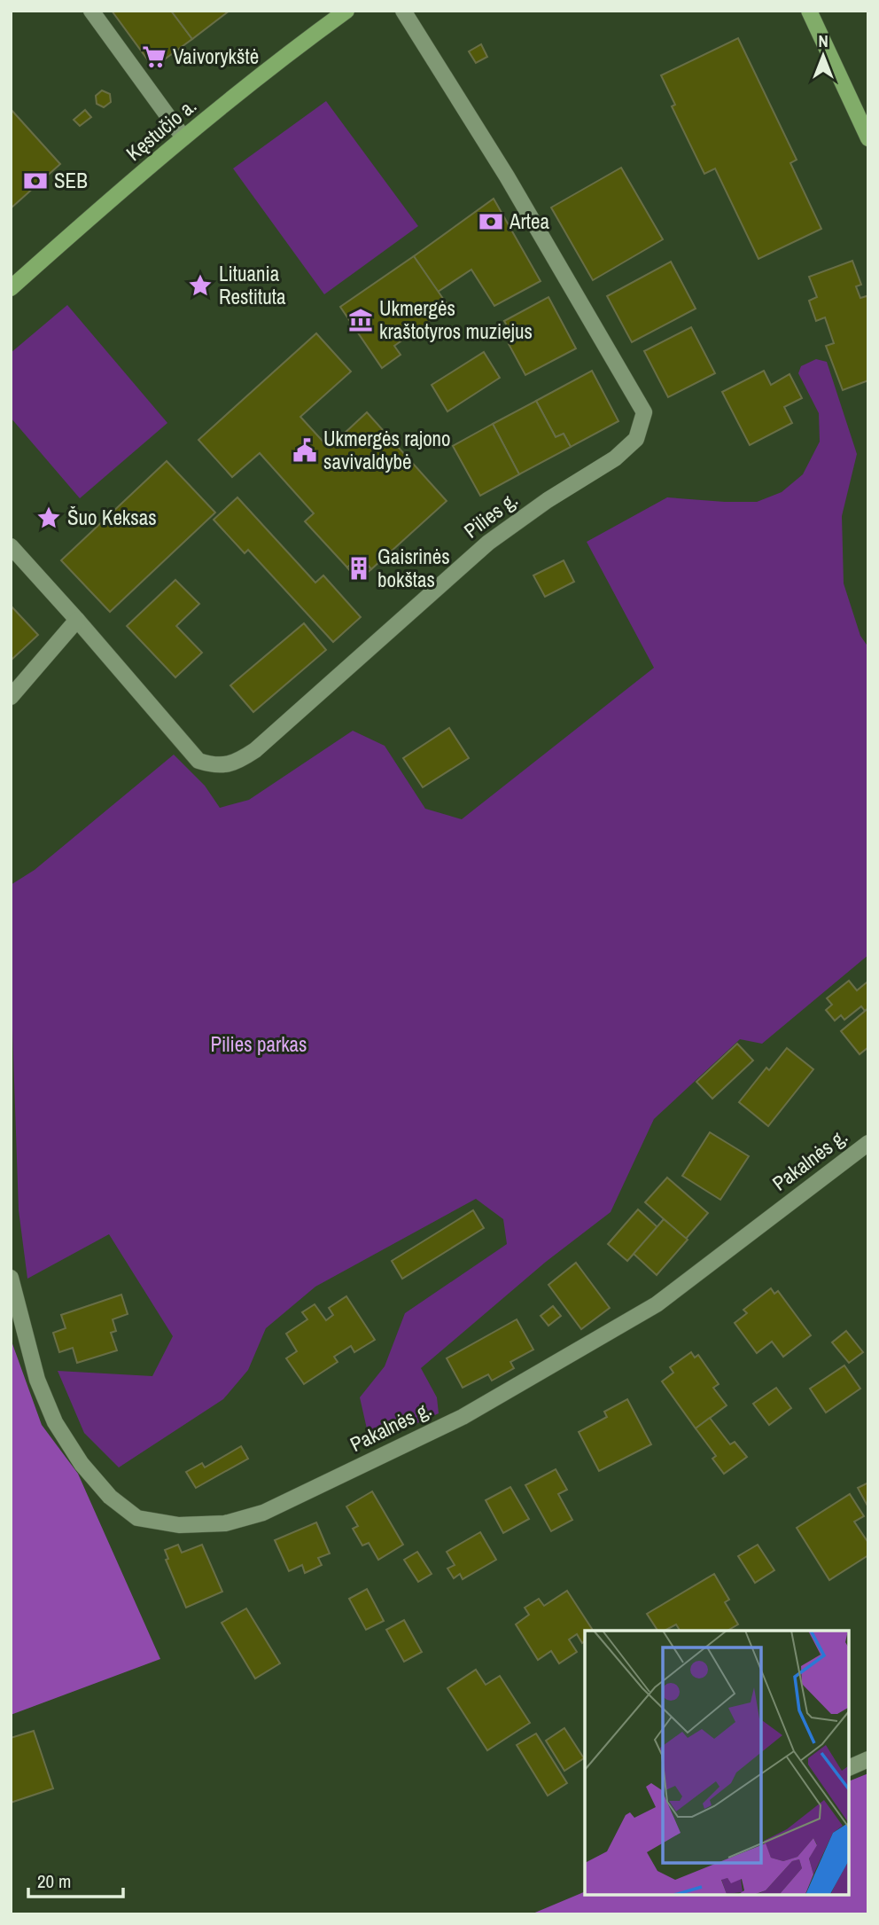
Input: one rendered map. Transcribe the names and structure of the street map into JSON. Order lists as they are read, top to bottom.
{
  "streets": {
    "main road": ["Kęstučio a."],
    "street": ["Pilies g.", "Pakalnės g."]
  },
  "parks": ["Pilies parkas"],
  "places": {
    "supermarket": ["Vaivorykštė"],
    "bank": ["SEB", "Artea"],
    "place": ["Lituania Restituta", "Šuo Keksas"],
    "museum": ["Ukmergės kraštotyros muziejus"],
    "public building": ["Ukmergės rajono savivaldybė"],
    "building": ["Gaisrinės bokštas"]
  },
  "scale_bar": "20 m",
  "north": "top"
}
